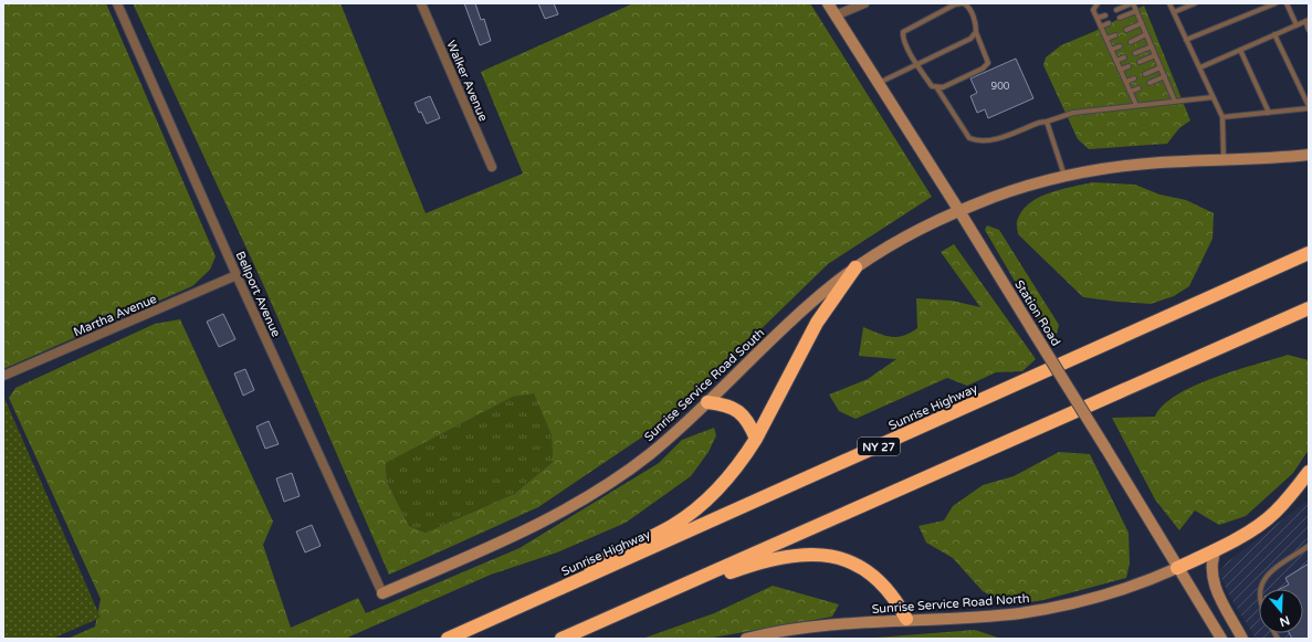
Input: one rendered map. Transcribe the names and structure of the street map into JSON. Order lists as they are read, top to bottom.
{
  "streets": {
    "highway": ["Sunrise Highway", "NY 27"],
    "street": [
      "Walker Avenue",
      "Bellport Avenue",
      "Station Road",
      "Martha Avenue",
      "Sunrise Service Road South",
      "Sunrise Service Road North"
    ]
  },
  "crossings": [
    ["Bellport Avenue", "Martha Avenue"],
    ["Bellport Avenue", "Sunrise Service Road South"],
    ["Station Road", "Sunrise Service Road South"],
    ["Station Road", "Sunrise Service Road North"]
  ],
  "house_numbers": ["900"],
  "north": "bottom"
}
